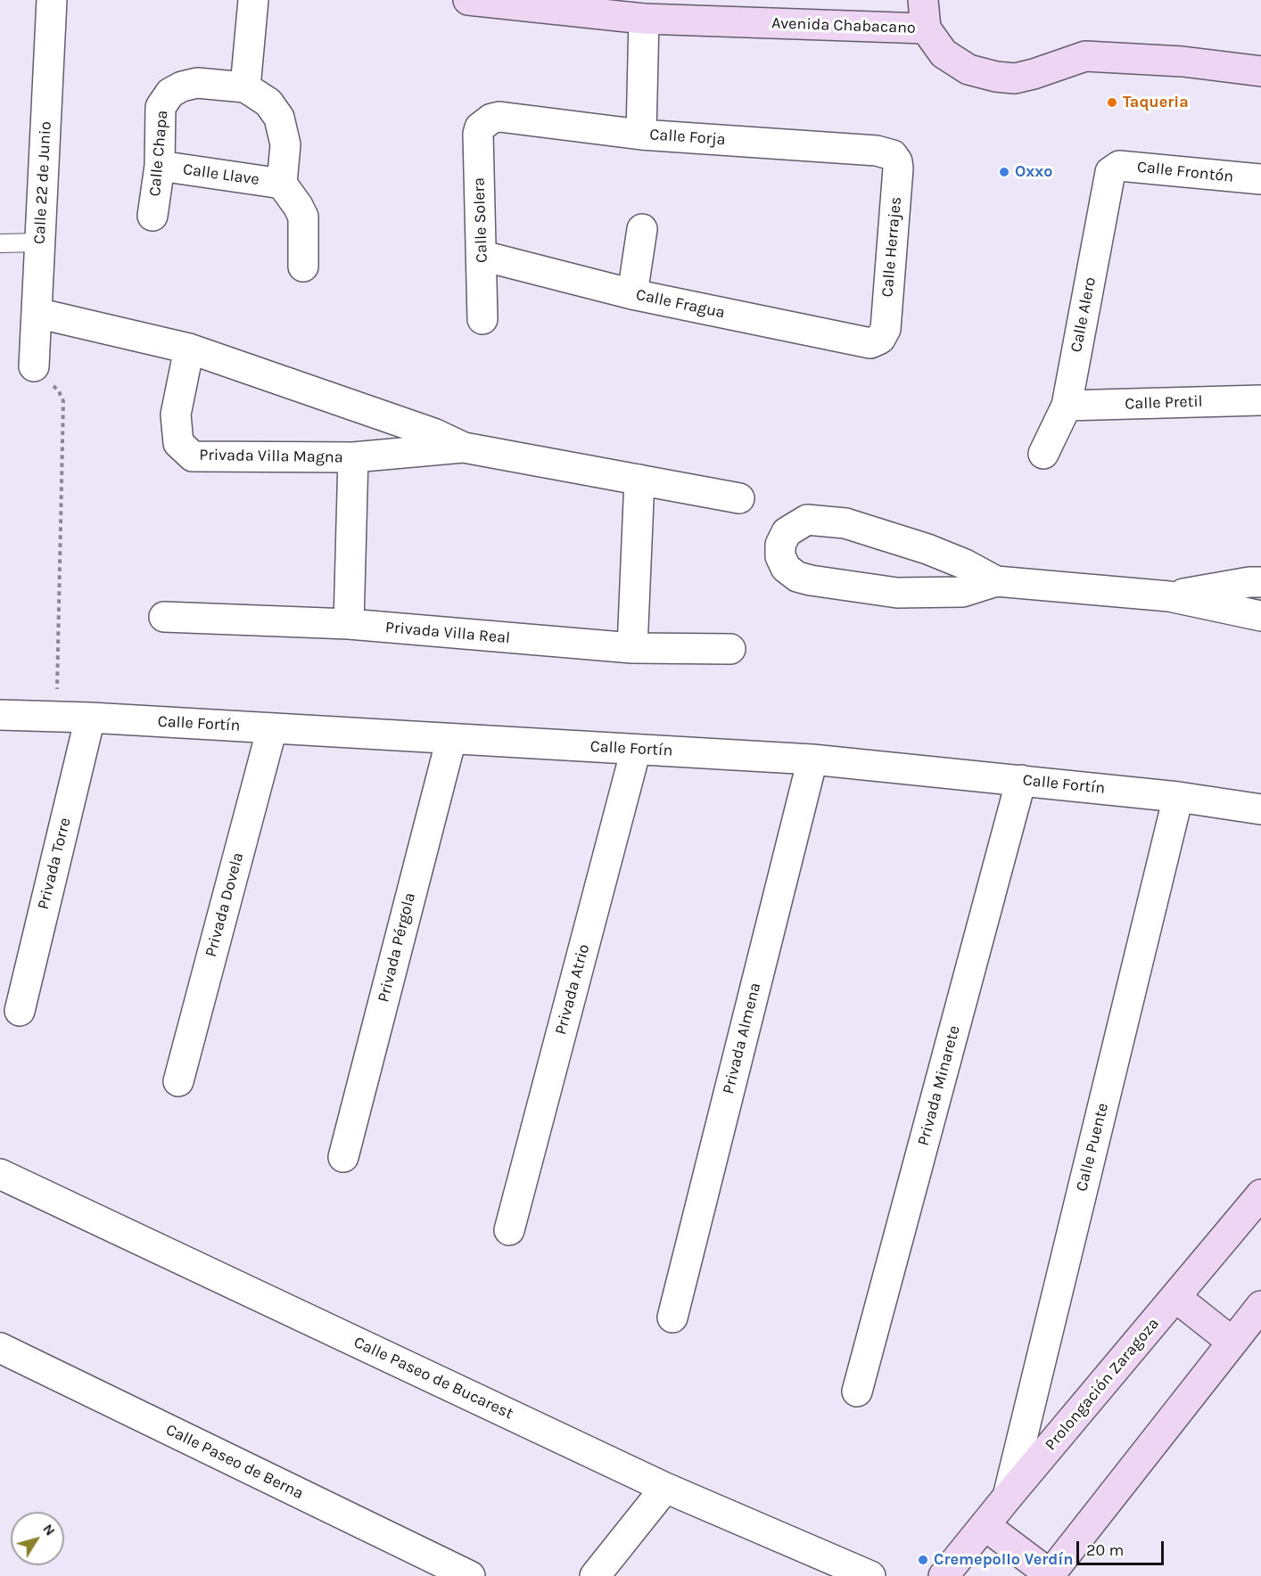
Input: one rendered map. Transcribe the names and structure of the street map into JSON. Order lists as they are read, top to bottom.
{
  "streets": {
    "street": [
      "Avenida Chabacano",
      "Calle Forja",
      "Calle Chapa",
      "Calle Frontón",
      "Calle Llave",
      "Calle 22 de Junio",
      "Calle Solera",
      "Calle Herrajes",
      "Calle Fragua",
      "Calle Alero",
      "Calle Pretil",
      "Privada Villa Magna",
      "Privada Villa Real",
      "Calle Fortín",
      "Privada Torre",
      "Privada Dovela",
      "Privada Pérgola",
      "Privada Atrio",
      "Privada Almena",
      "Privada Minarete",
      "Calle Puente",
      "Calle Paseo de Bucarest",
      "Prolongación Zaragoza",
      "Calle Paseo de Berna"
    ]
  },
  "crossings": [
    ["Calle Forja", "Calle Solera"],
    ["Calle Forja", "Calle Herrajes"],
    ["Calle Chapa", "Calle Llave"],
    ["Calle Frontón", "Calle Alero"],
    ["Calle 22 de Junio", "Privada Villa Magna"],
    ["Calle Solera", "Calle Fragua"],
    ["Calle Herrajes", "Calle Fragua"],
    ["Calle Alero", "Calle Pretil"],
    ["Calle Fortín", "Privada Torre"],
    ["Calle Fortín", "Privada Dovela"],
    ["Calle Fortín", "Privada Pérgola"],
    ["Calle Fortín", "Privada Atrio"],
    ["Calle Fortín", "Privada Almena"],
    ["Calle Fortín", "Privada Minarete"],
    ["Calle Fortín", "Calle Puente"],
    ["Calle Puente", "Prolongación Zaragoza"]
  ],
  "places": ["Taqueria", "Oxxo", "Cremepollo Verdín"],
  "scale_bar": "20 m",
  "north": "top right"
}
